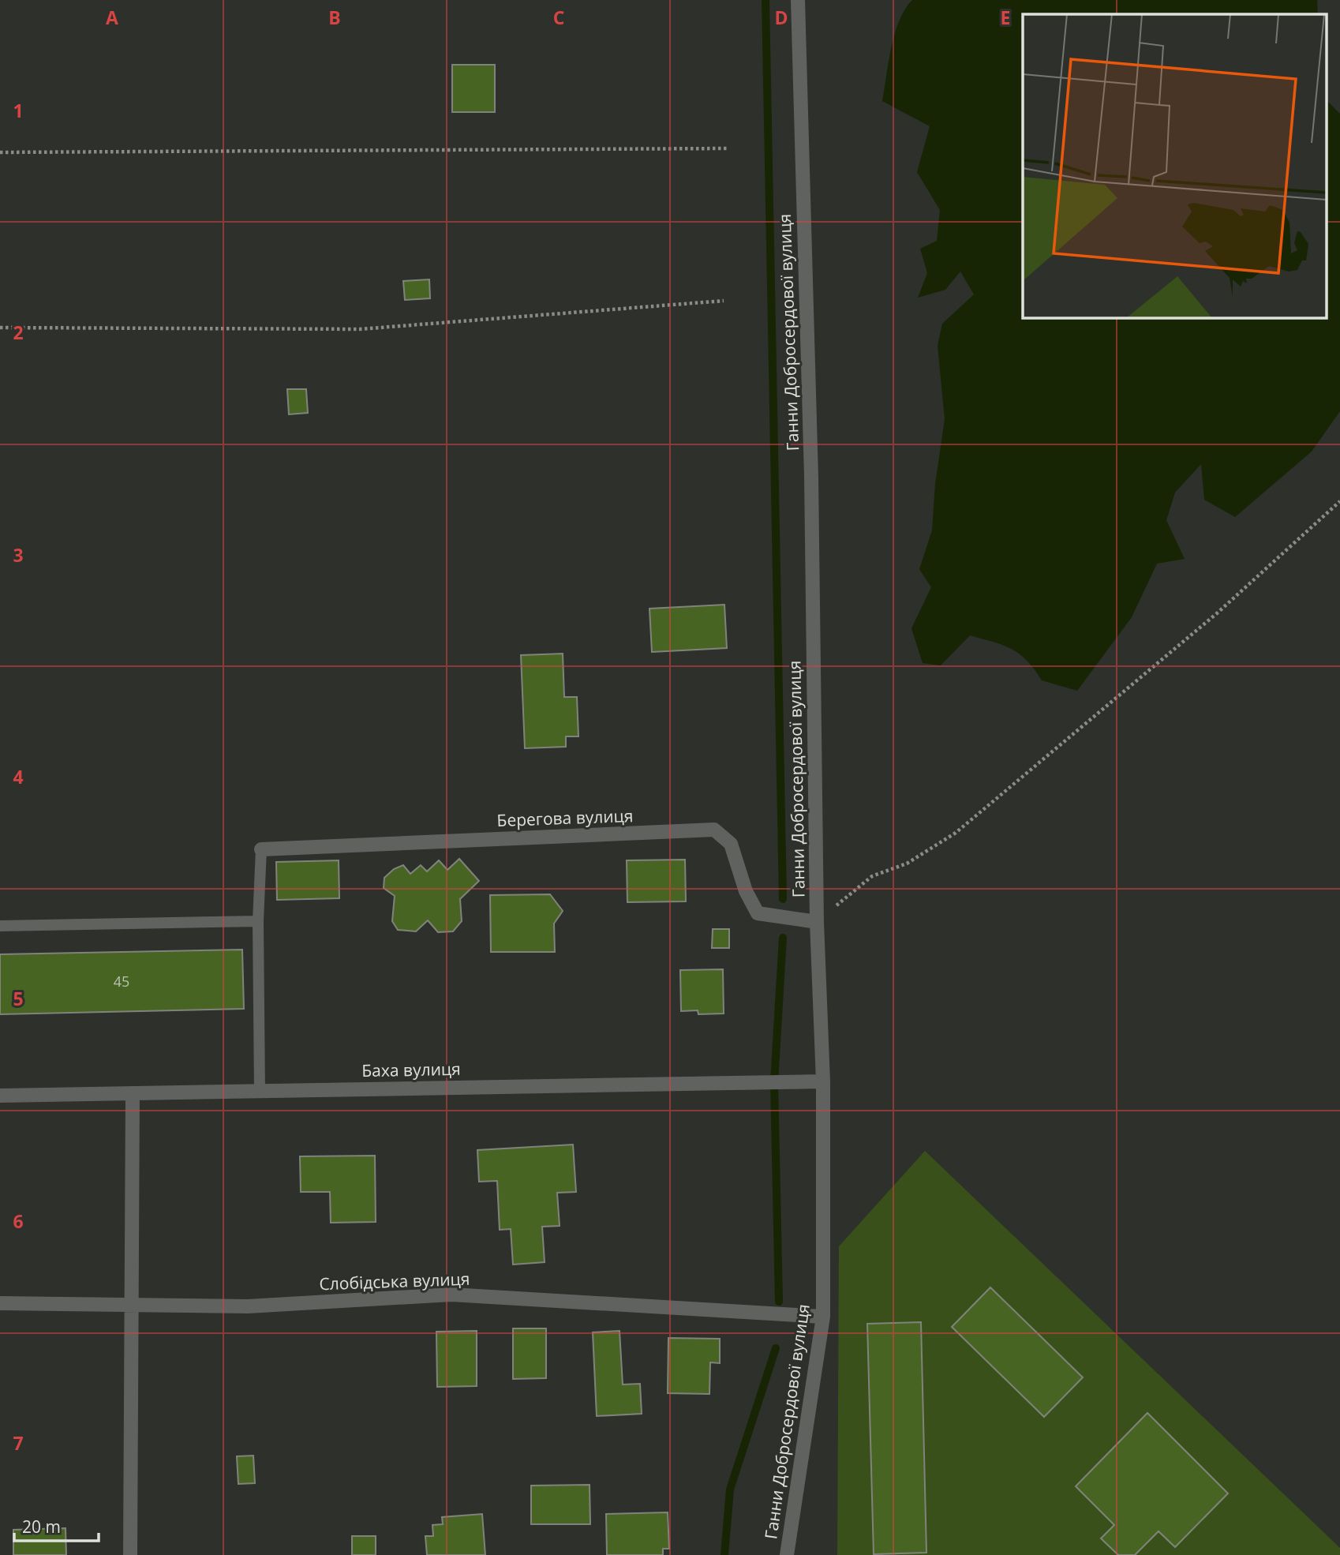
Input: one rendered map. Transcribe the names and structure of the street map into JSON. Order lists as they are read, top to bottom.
{
  "streets": {
    "street": [
      "Ганни Добросердової вулиця",
      "Берегова вулиця",
      "Баха вулиця",
      "Слобідська вулиця"
    ]
  },
  "crossings": [
    ["Ганни Добросердової вулиця", "Берегова вулиця"],
    ["Ганни Добросердової вулиця", "Баха вулиця"],
    ["Ганни Добросердової вулиця", "Слобідська вулиця"]
  ],
  "house_numbers": ["45"],
  "scale_bar": "20 m",
  "grid": {
    "columns": [
      "A",
      "B",
      "C",
      "D",
      "E"
    ],
    "rows": [
      "1",
      "2",
      "3",
      "4",
      "5",
      "6",
      "7"
    ]
  }
}
